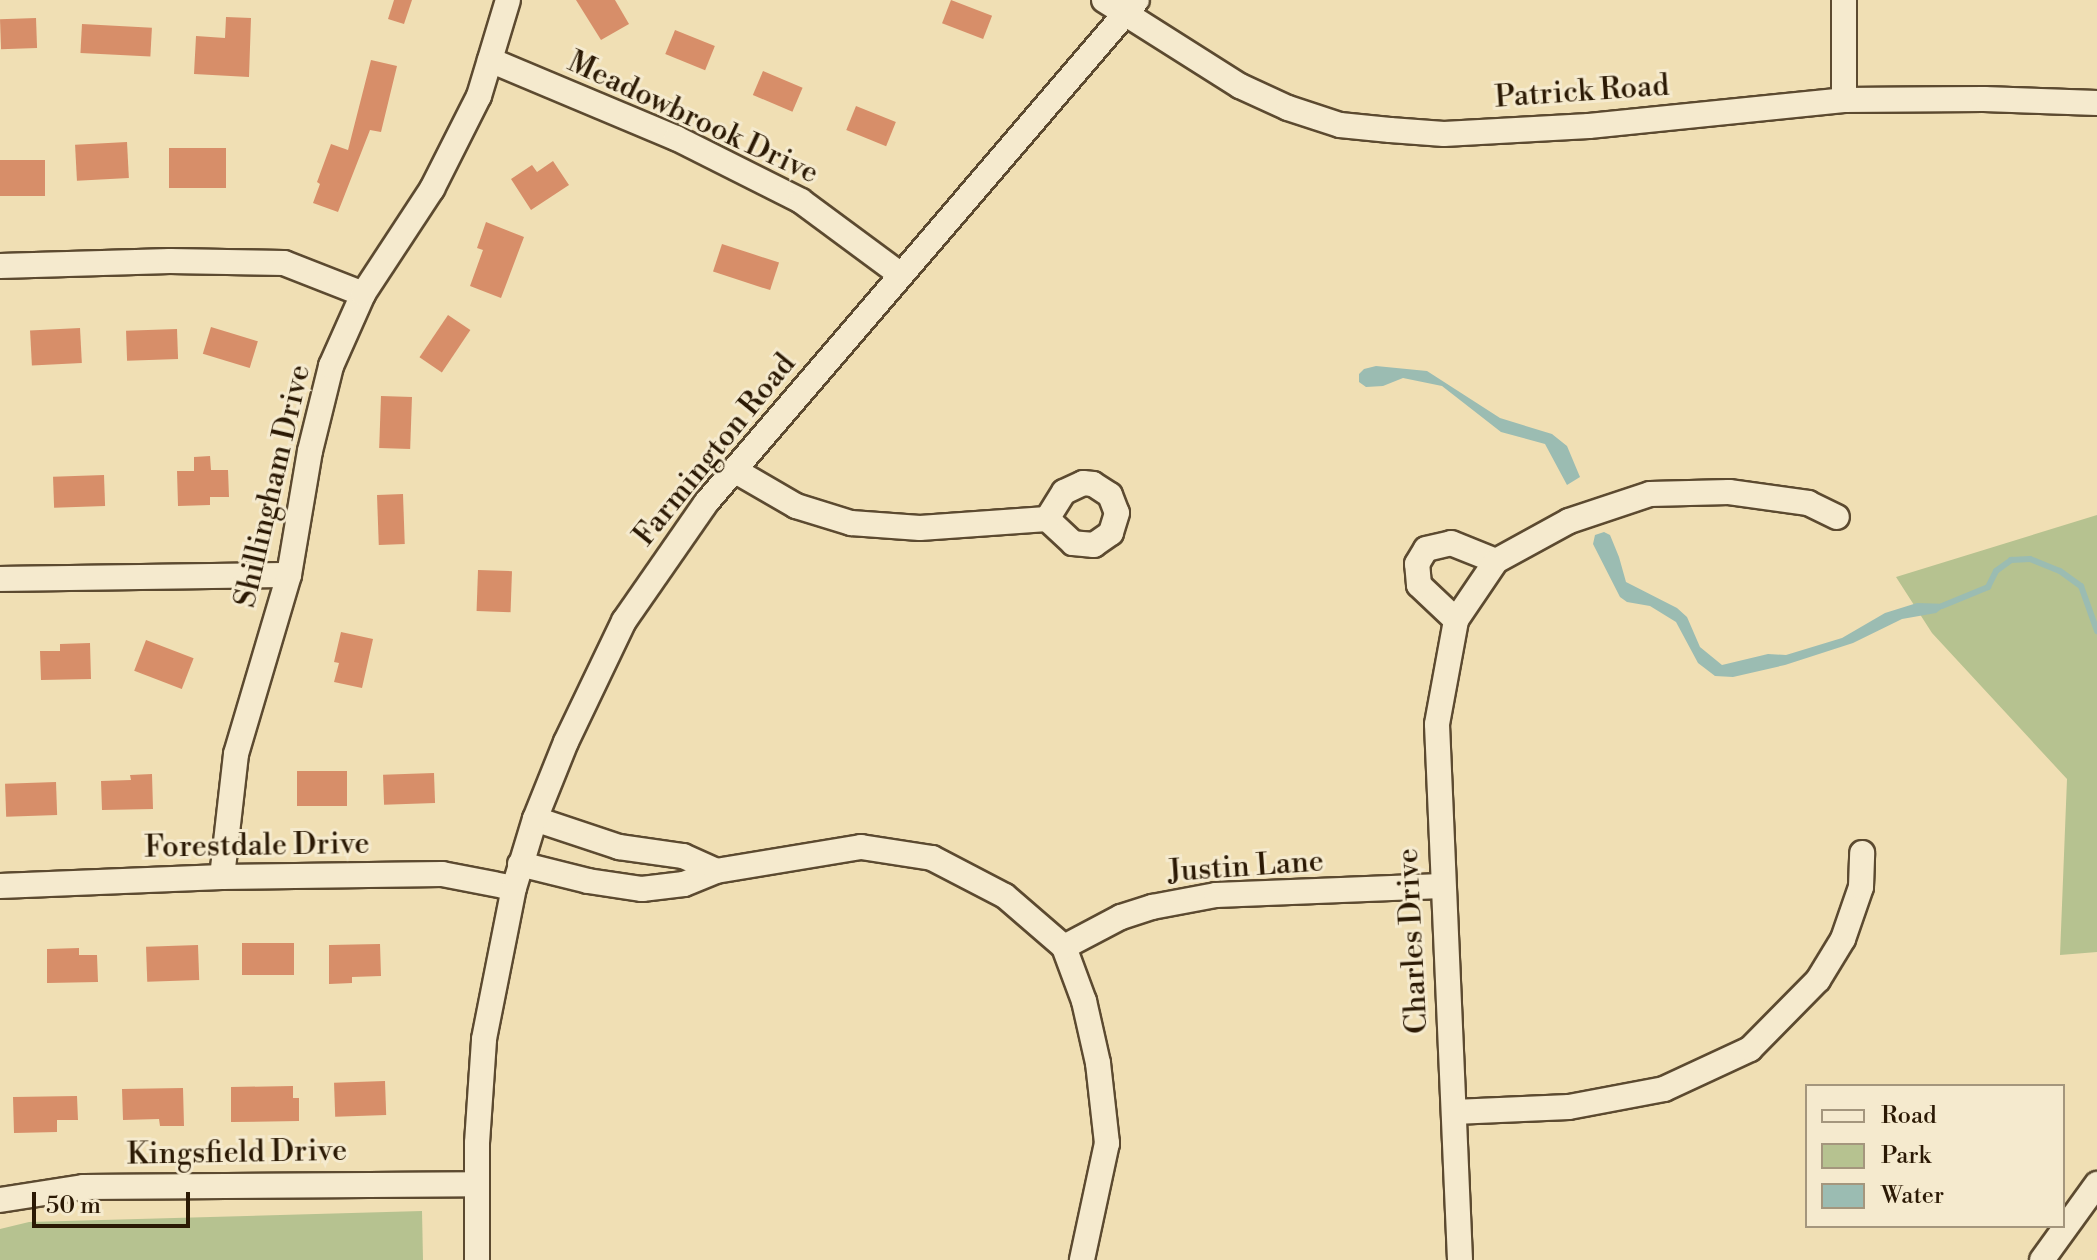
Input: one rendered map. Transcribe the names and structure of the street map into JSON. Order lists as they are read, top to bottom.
{
  "streets": {
    "street": [
      "Patrick Road",
      "Meadowbrook Drive",
      "Farmington Road",
      "Shillingham Drive",
      "Forestdale Drive",
      "Justin Lane",
      "Charles Drive",
      "Kingsfield Drive"
    ]
  },
  "crossings": [
    ["Patrick Road", "Farmington Road"],
    ["Meadowbrook Drive", "Farmington Road"],
    ["Meadowbrook Drive", "Shillingham Drive"],
    ["Farmington Road", "Forestdale Drive"],
    ["Farmington Road", "Kingsfield Drive"],
    ["Shillingham Drive", "Forestdale Drive"],
    ["Justin Lane", "Charles Drive"]
  ],
  "legend": ["Road", "Park", "Water"],
  "scale_bar": "50 m"
}
